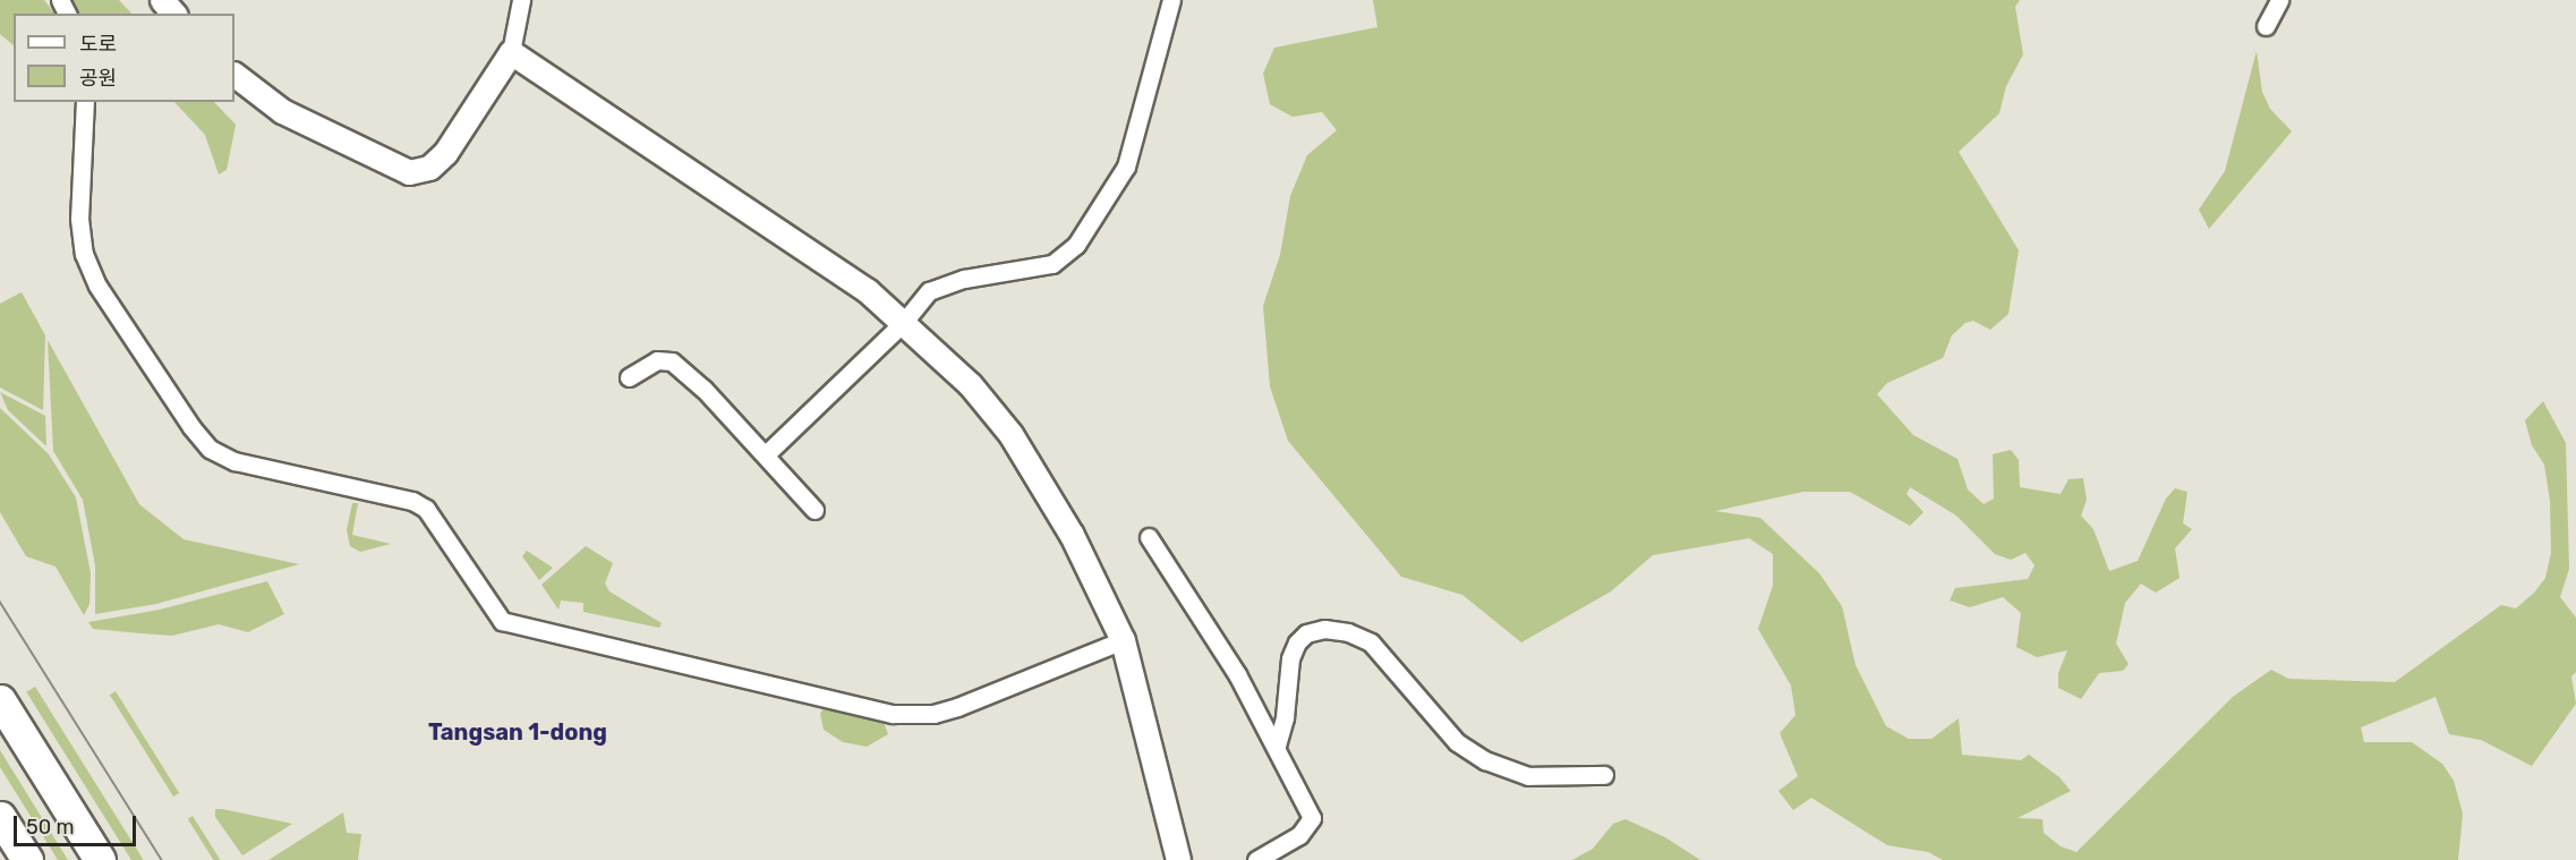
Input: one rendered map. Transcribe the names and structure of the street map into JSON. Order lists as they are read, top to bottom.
{
  "districts": ["Tangsan 1-dong"],
  "legend": ["도로", "공원"],
  "scale_bar": "50 m"
}
